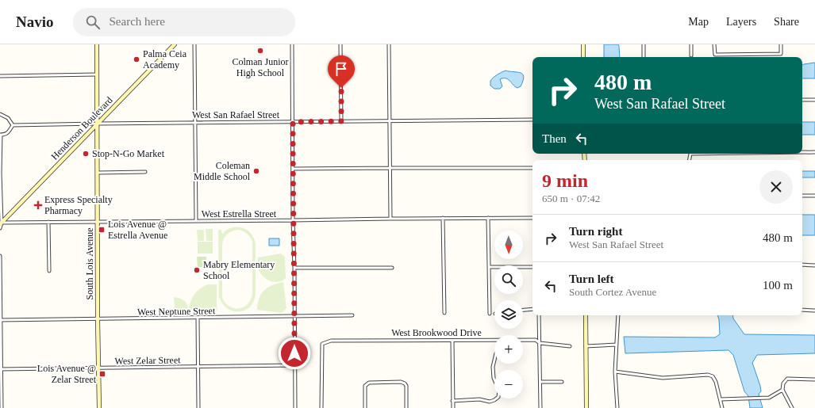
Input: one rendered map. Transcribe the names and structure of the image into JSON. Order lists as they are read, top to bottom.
{
  "streets": {
    "street": [
      "West San Rafael Street",
      "Henderson Boulevard",
      "West Estrella Street",
      "South Lois Avenue",
      "West Neptune Street",
      "West Brookwood Drive",
      "West Zelar Street"
    ]
  },
  "crossings": [
    ["West San Rafael Street", "Henderson Boulevard"],
    ["West San Rafael Street", "South Lois Avenue"],
    ["Henderson Boulevard", "West Estrella Street"],
    ["Henderson Boulevard", "South Lois Avenue"],
    ["West Estrella Street", "South Lois Avenue"],
    ["South Lois Avenue", "West Neptune Street"],
    ["South Lois Avenue", "West Zelar Street"]
  ],
  "places": {
    "other": [
      "Colman Junior High School",
      "Palma Ceia Academy",
      "Stop-N-Go Market",
      "Coleman Middle School",
      "Mabry Elementary School"
    ],
    "health": ["Express Specialty Pharmacy"],
    "transit": ["Lois Avenue @ Estrella Avenue", "Lois Avenue @ Zelar Street"]
  },
  "north": "bottom",
  "page": {
    "header": "Navio",
    "search": "Search here",
    "nav": ["Map", "Layers", "Share"],
    "turn": ["480 m", "West San Rafael Street"],
    "then": "Then",
    "heading": ["9 min", "650 m · 07:42"],
    "list": [
      {
        "name": "Turn right",
        "note": "West San Rafael Street",
        "value": "480 m"
      },
      {
        "name": "Turn left",
        "note": "South Cortez Avenue",
        "value": "100 m"
      }
    ],
    "map_buttons": ["+", "−"]
  }
}
